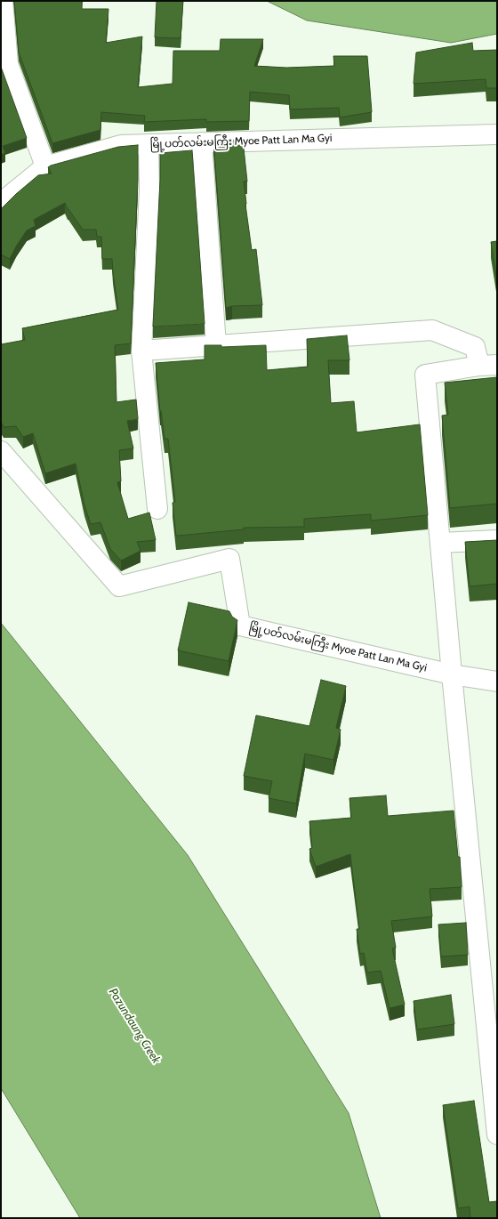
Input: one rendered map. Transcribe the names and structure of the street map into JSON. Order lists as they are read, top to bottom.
{
  "streets": {
    "street": ["မြို့ပတ်လမ်းမကြီး Myoe Patt Lan Ma Gyi"]
  },
  "water": ["Pazundaung Creek"]
}
